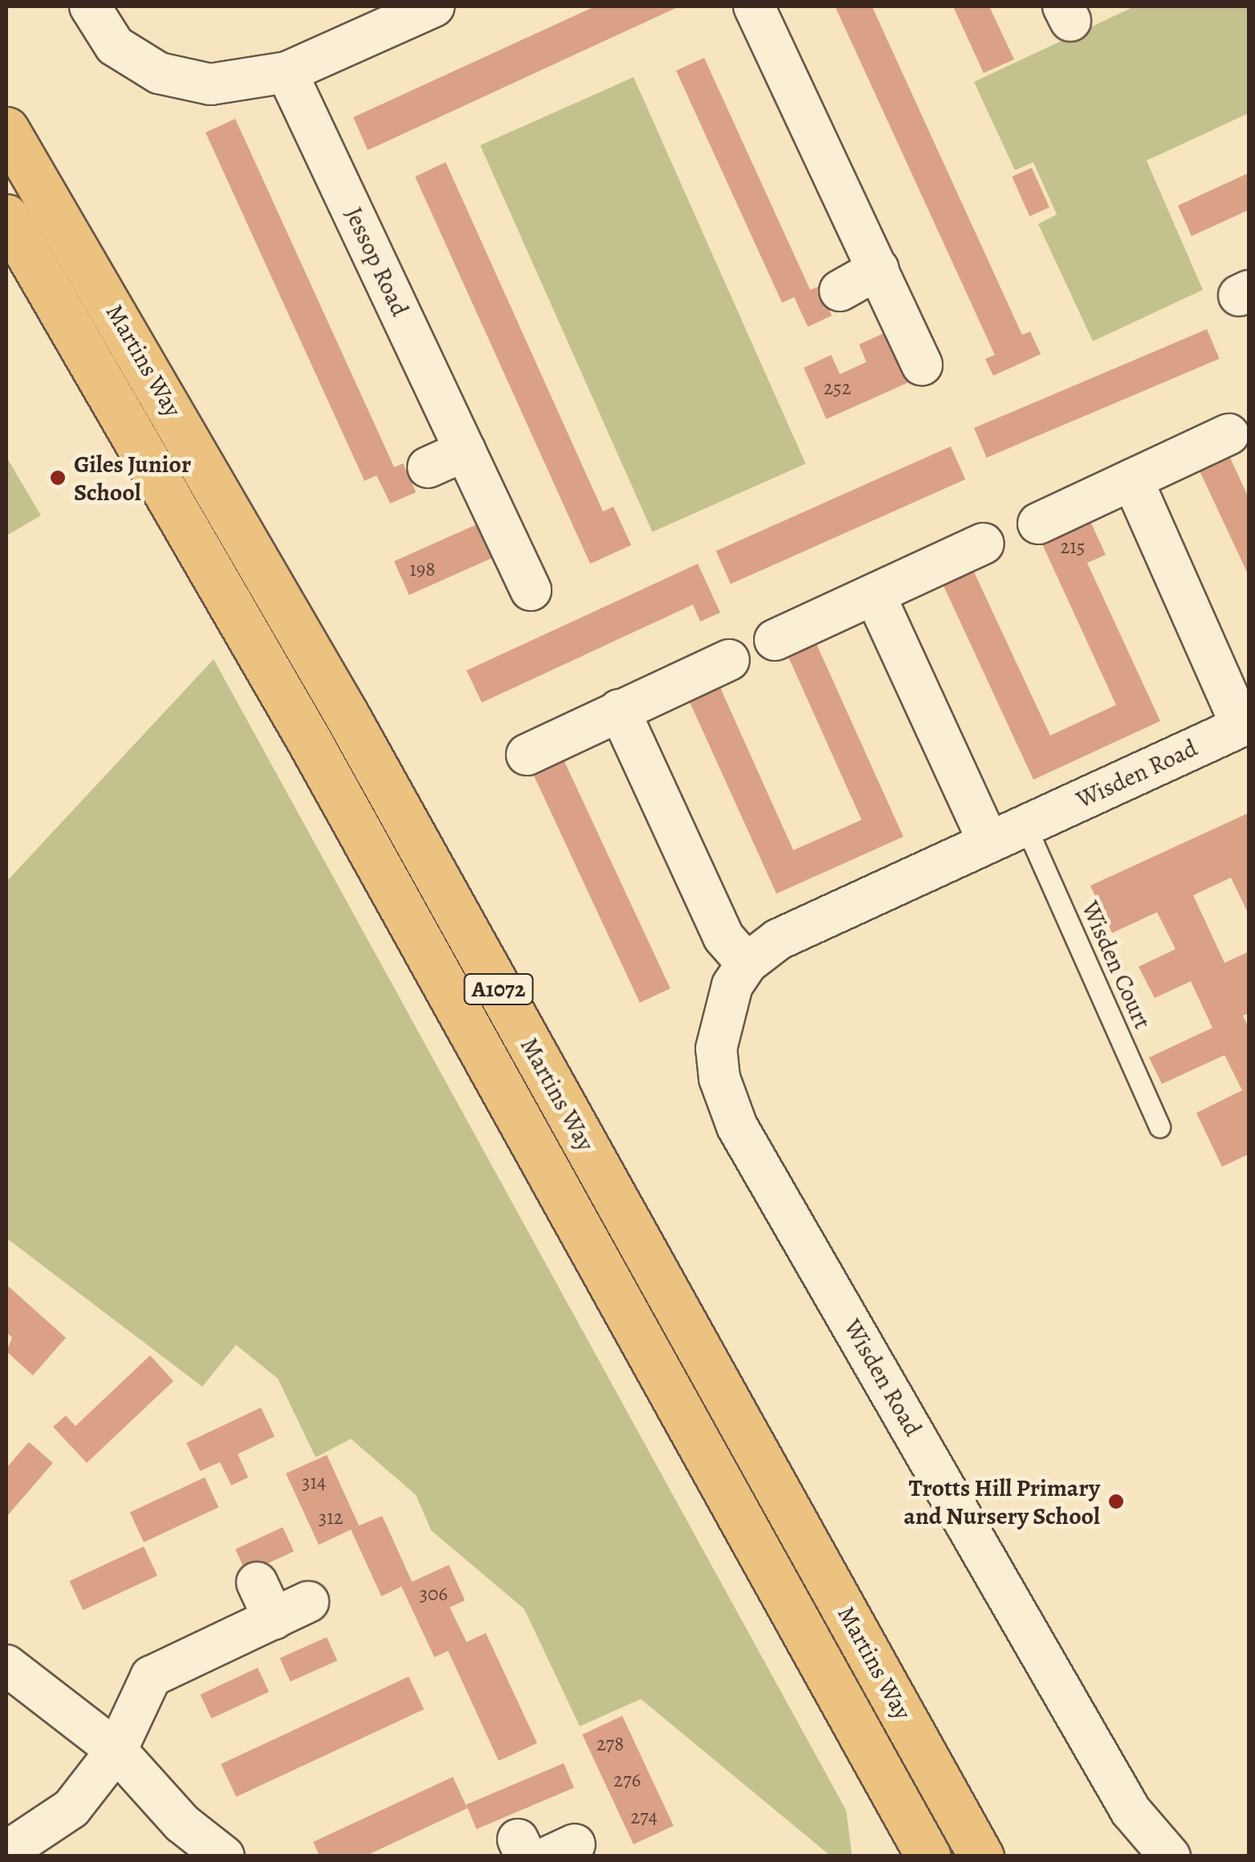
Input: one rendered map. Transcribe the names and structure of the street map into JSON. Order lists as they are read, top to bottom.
{
  "streets": {
    "main road": ["Martins Way", "A1072"],
    "street": ["Jessop Road", "Wisden Road"],
    "lane": ["Wisden Court"]
  },
  "crossings": [
    ["Wisden Road", "Wisden Court"]
  ],
  "places": ["Giles Junior School", "Trotts Hill Primary and Nursery School"],
  "house_numbers": [
    "252",
    "215",
    "198",
    "314",
    "312",
    "306",
    "278",
    "276",
    "274"
  ]
}
